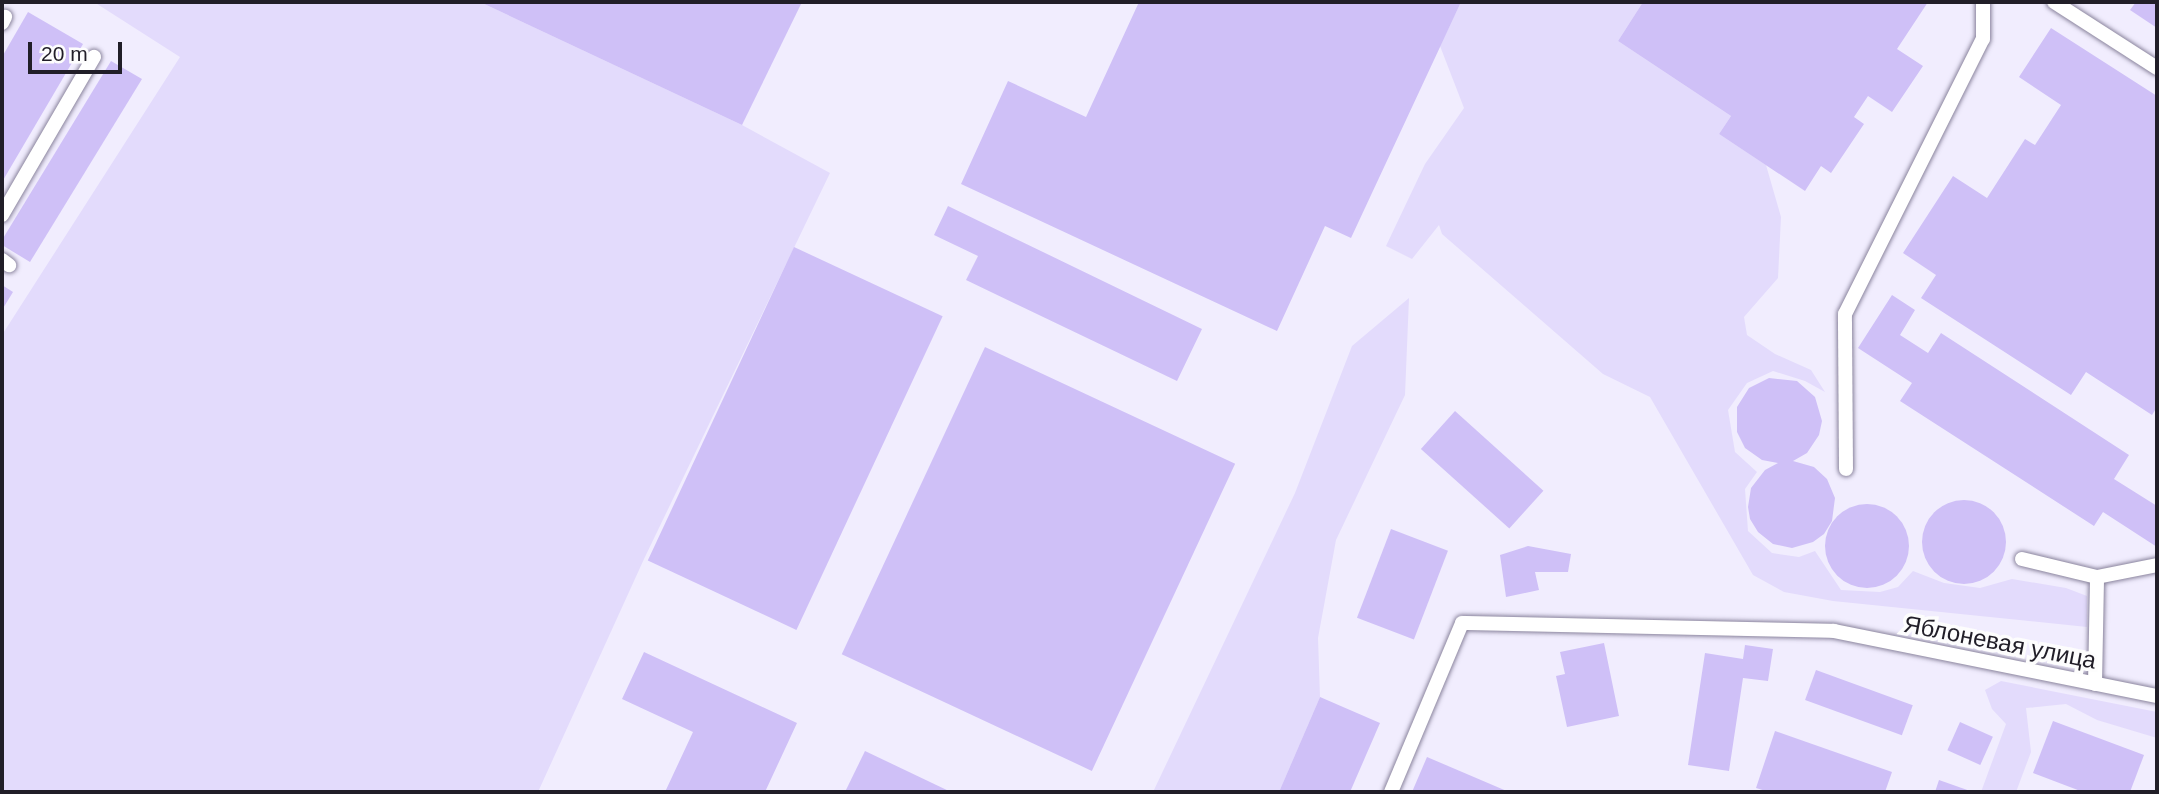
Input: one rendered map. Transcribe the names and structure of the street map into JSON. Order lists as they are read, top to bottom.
{
  "streets": {
    "lane": ["Яблоневая улица"]
  },
  "scale_bar": "20 m"
}
